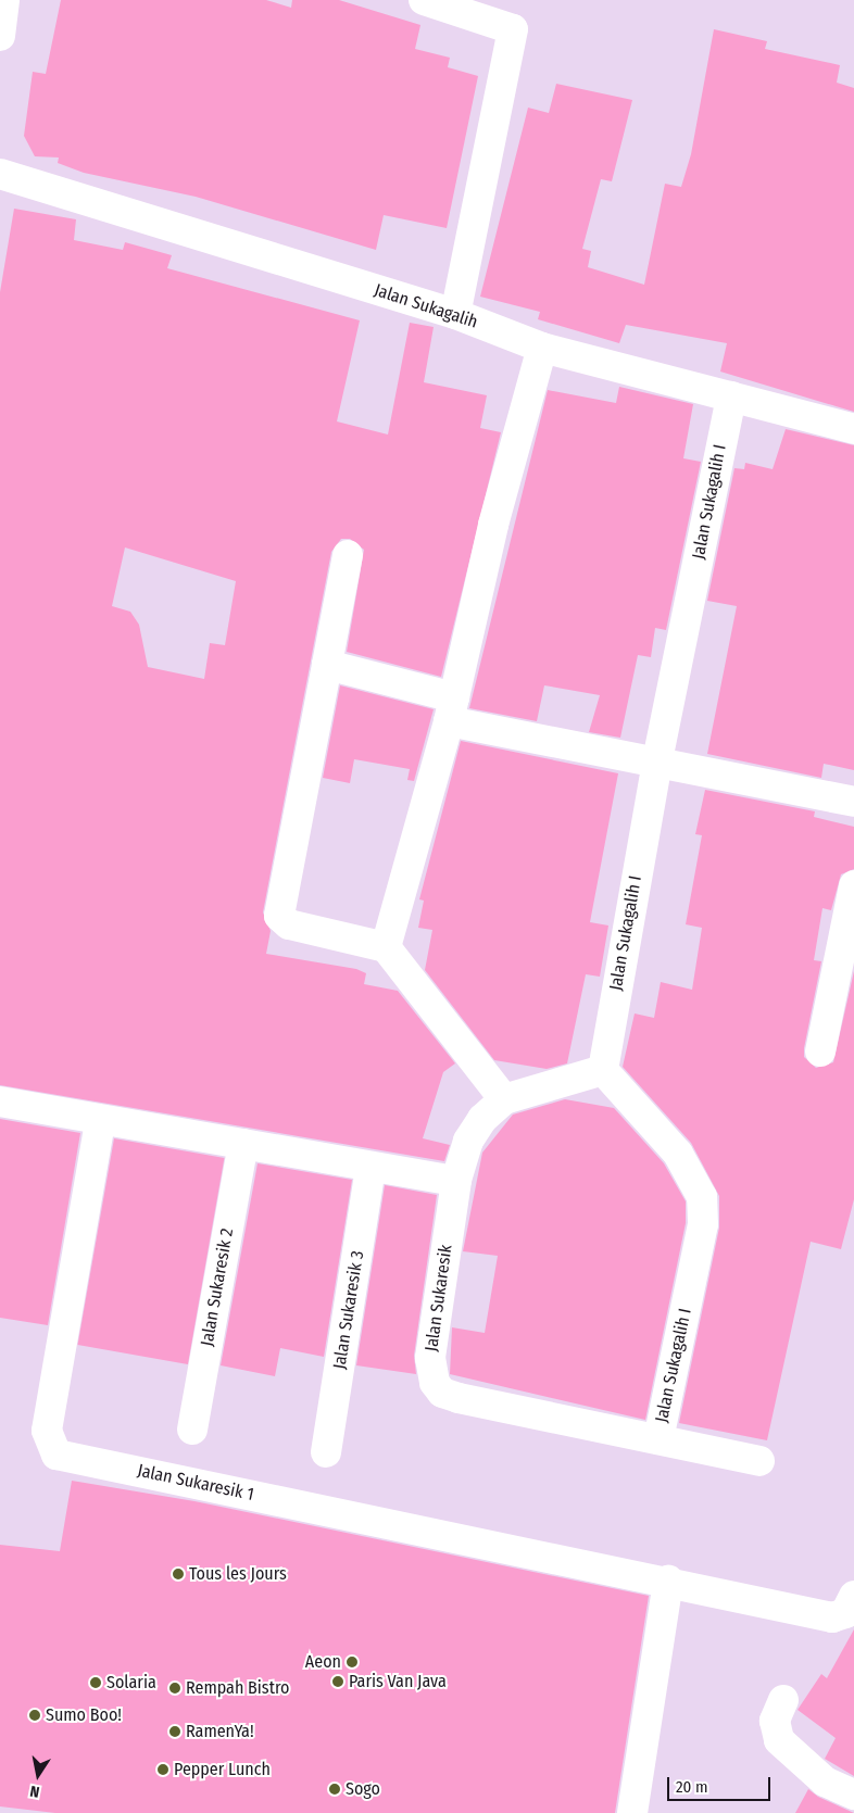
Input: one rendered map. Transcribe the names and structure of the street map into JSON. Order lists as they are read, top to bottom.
{
  "streets": {
    "street": [
      "Jalan Sukagalih",
      "Jalan Sukagalih I",
      "Jalan Sukaresik 2",
      "Jalan Sukaresik",
      "Jalan Sukaresik 3",
      "Jalan Sukaresik 1"
    ]
  },
  "crossings": [
    ["Jalan Sukagalih", "Jalan Sukagalih I"],
    ["Jalan Sukagalih I", "Jalan Sukaresik"]
  ],
  "places": [
    "Tous les Jours",
    "Aeon",
    "Paris Van Java",
    "Solaria",
    "Rempah Bistro",
    "Sumo Boo!",
    "RamenYa!",
    "Pepper Lunch",
    "Sogo"
  ],
  "scale_bar": "20 m",
  "north": "bottom"
}
